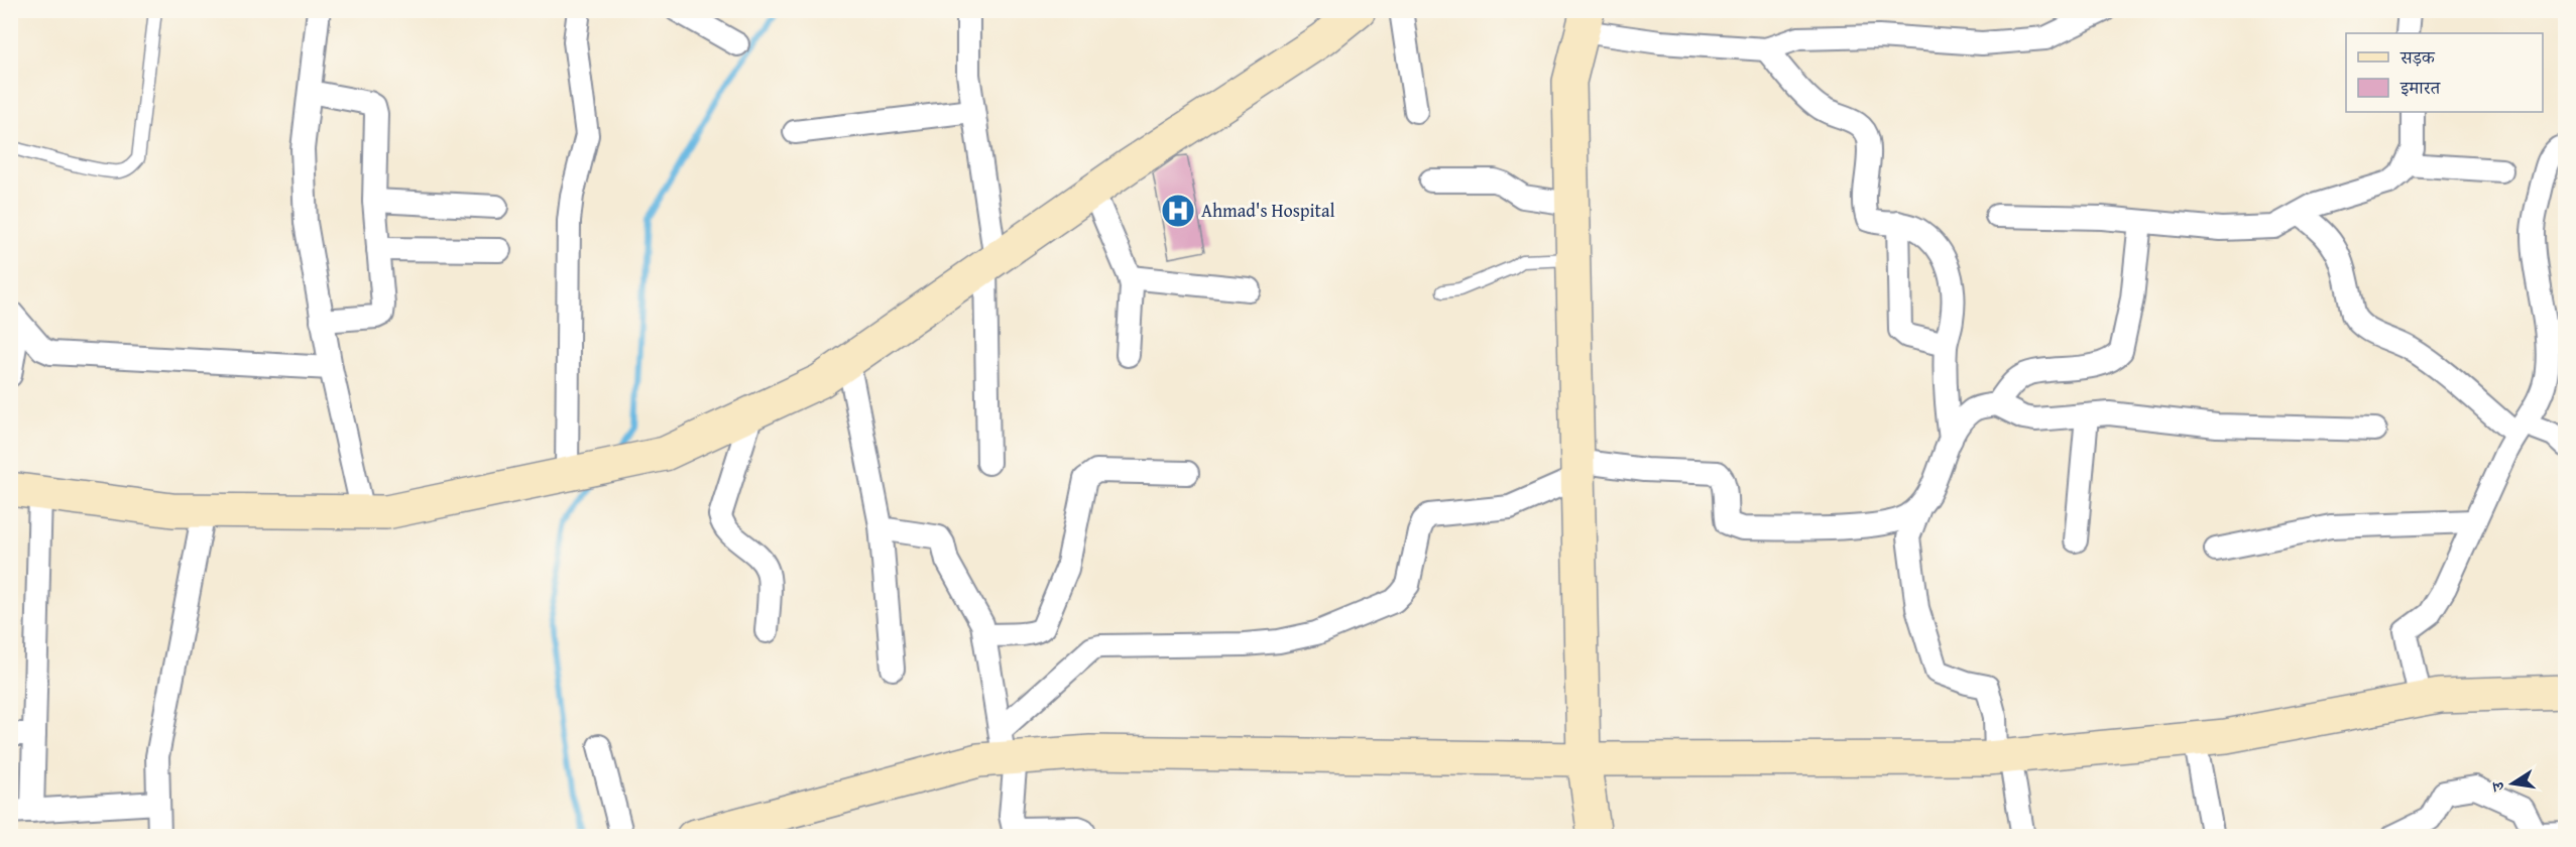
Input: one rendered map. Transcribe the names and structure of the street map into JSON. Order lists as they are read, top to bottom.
{
  "places": {
    "hospital": ["Ahmad's Hospital"]
  },
  "legend": ["सड़क", "इमारत"],
  "north": "left"
}
